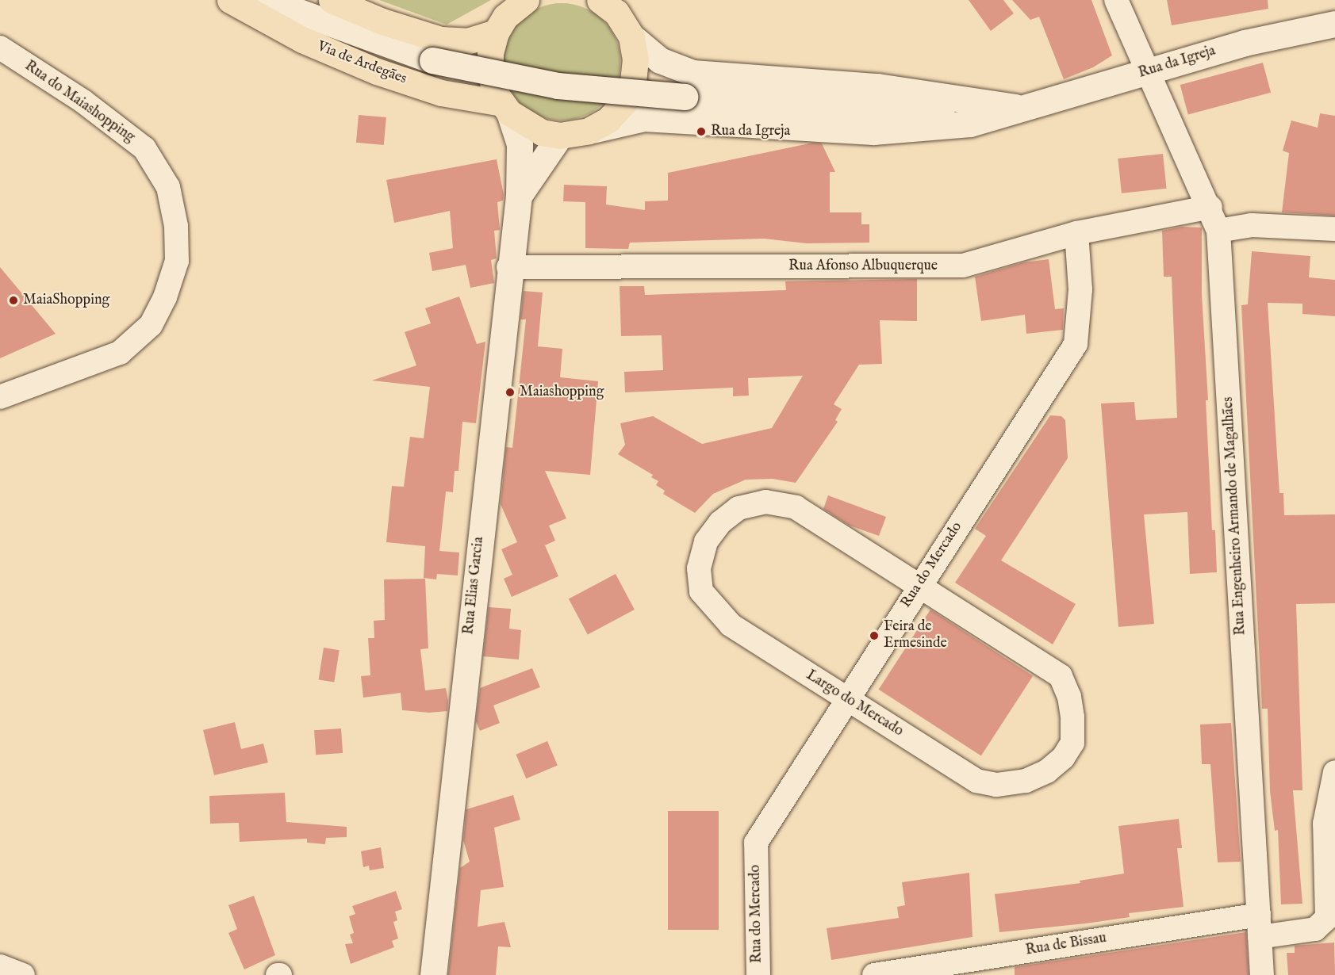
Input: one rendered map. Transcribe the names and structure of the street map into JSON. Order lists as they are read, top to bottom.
{
  "streets": {
    "main road": ["Rua da Igreja", "Via de Ardegães", "Rua Elias Garcia"],
    "street": [
      "Rua do Maiashopping",
      "Rua Afonso Albuquerque",
      "Rua Engenheiro Armando de Magalhães",
      "Rua do Mercado",
      "Largo do Mercado",
      "Rua de Bissau"
    ]
  },
  "crossings": [
    ["Rua da Igreja", "Via de Ardegães"],
    ["Rua da Igreja", "Rua Engenheiro Armando de Magalhães"],
    ["Via de Ardegães", "Rua Elias Garcia"],
    ["Rua Afonso Albuquerque", "Rua Engenheiro Armando de Magalhães"],
    ["Rua Afonso Albuquerque", "Rua do Mercado"],
    ["Rua Afonso Albuquerque", "Rua Elias Garcia"],
    ["Rua Engenheiro Armando de Magalhães", "Rua de Bissau"],
    ["Rua do Mercado", "Largo do Mercado"]
  ],
  "places": [
    "Rua da Igreja",
    "MaiaShopping",
    "Maiashopping",
    "Feira de Ermesinde"
  ]
}
